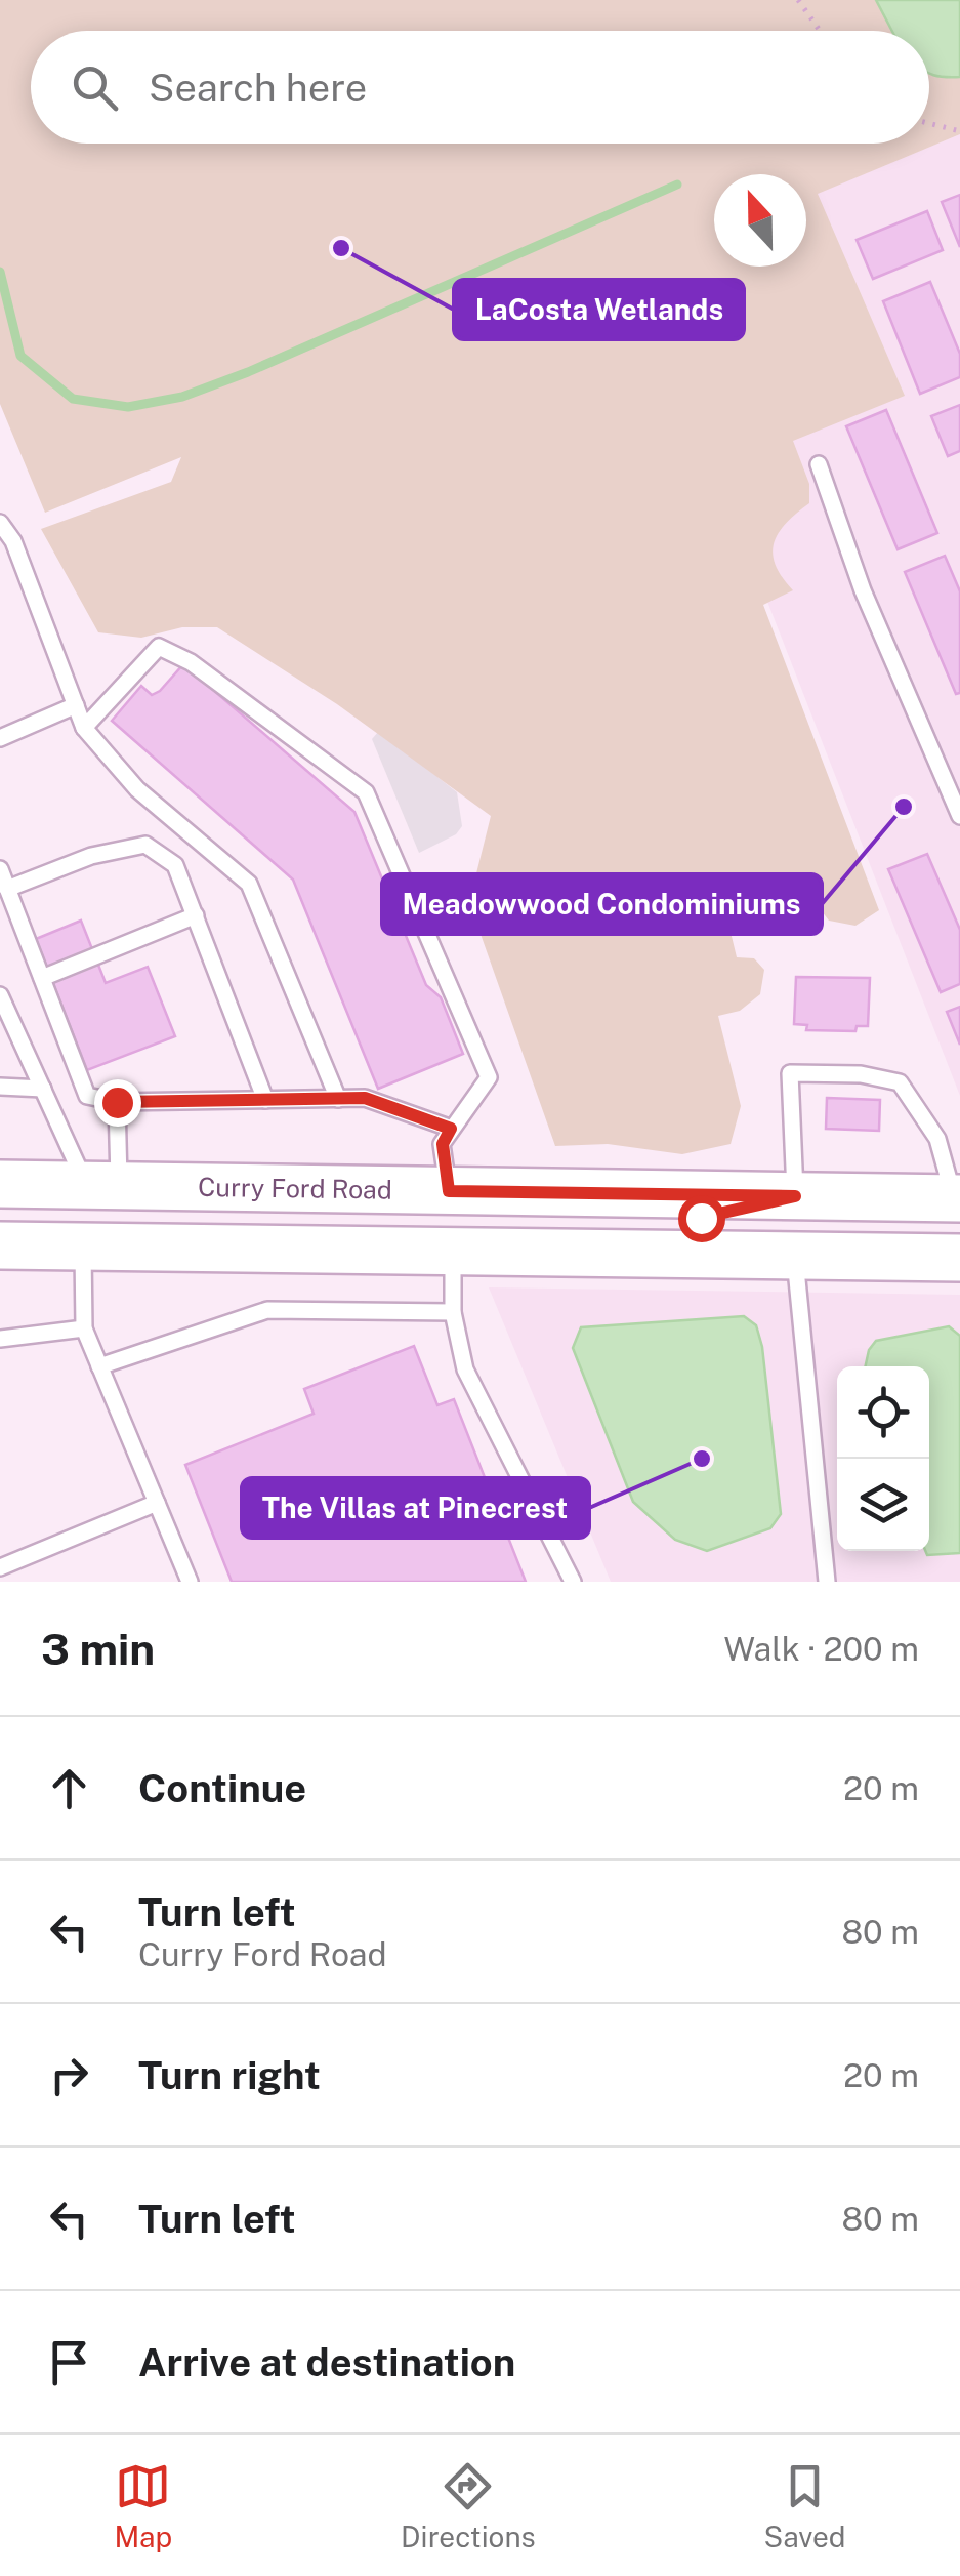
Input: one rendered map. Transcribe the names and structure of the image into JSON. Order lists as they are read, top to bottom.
{
  "streets": {
    "main road": ["Curry Ford Road"]
  },
  "places": ["LaCosta Wetlands", "Meadowwood Condominiums", "The Villas at Pinecrest"],
  "north": "top",
  "page": {
    "search": "Search here",
    "heading": ["3 min", "Walk · 200 m"],
    "list": [
      ["Continue", "20 m"],
      ["Turn left", "Curry Ford Road", "80 m"],
      ["Turn right", "20 m"],
      ["Turn left", "80 m"],
      "Arrive at destination"
    ],
    "nav": ["Map", "Directions", "Saved"]
  }
}
